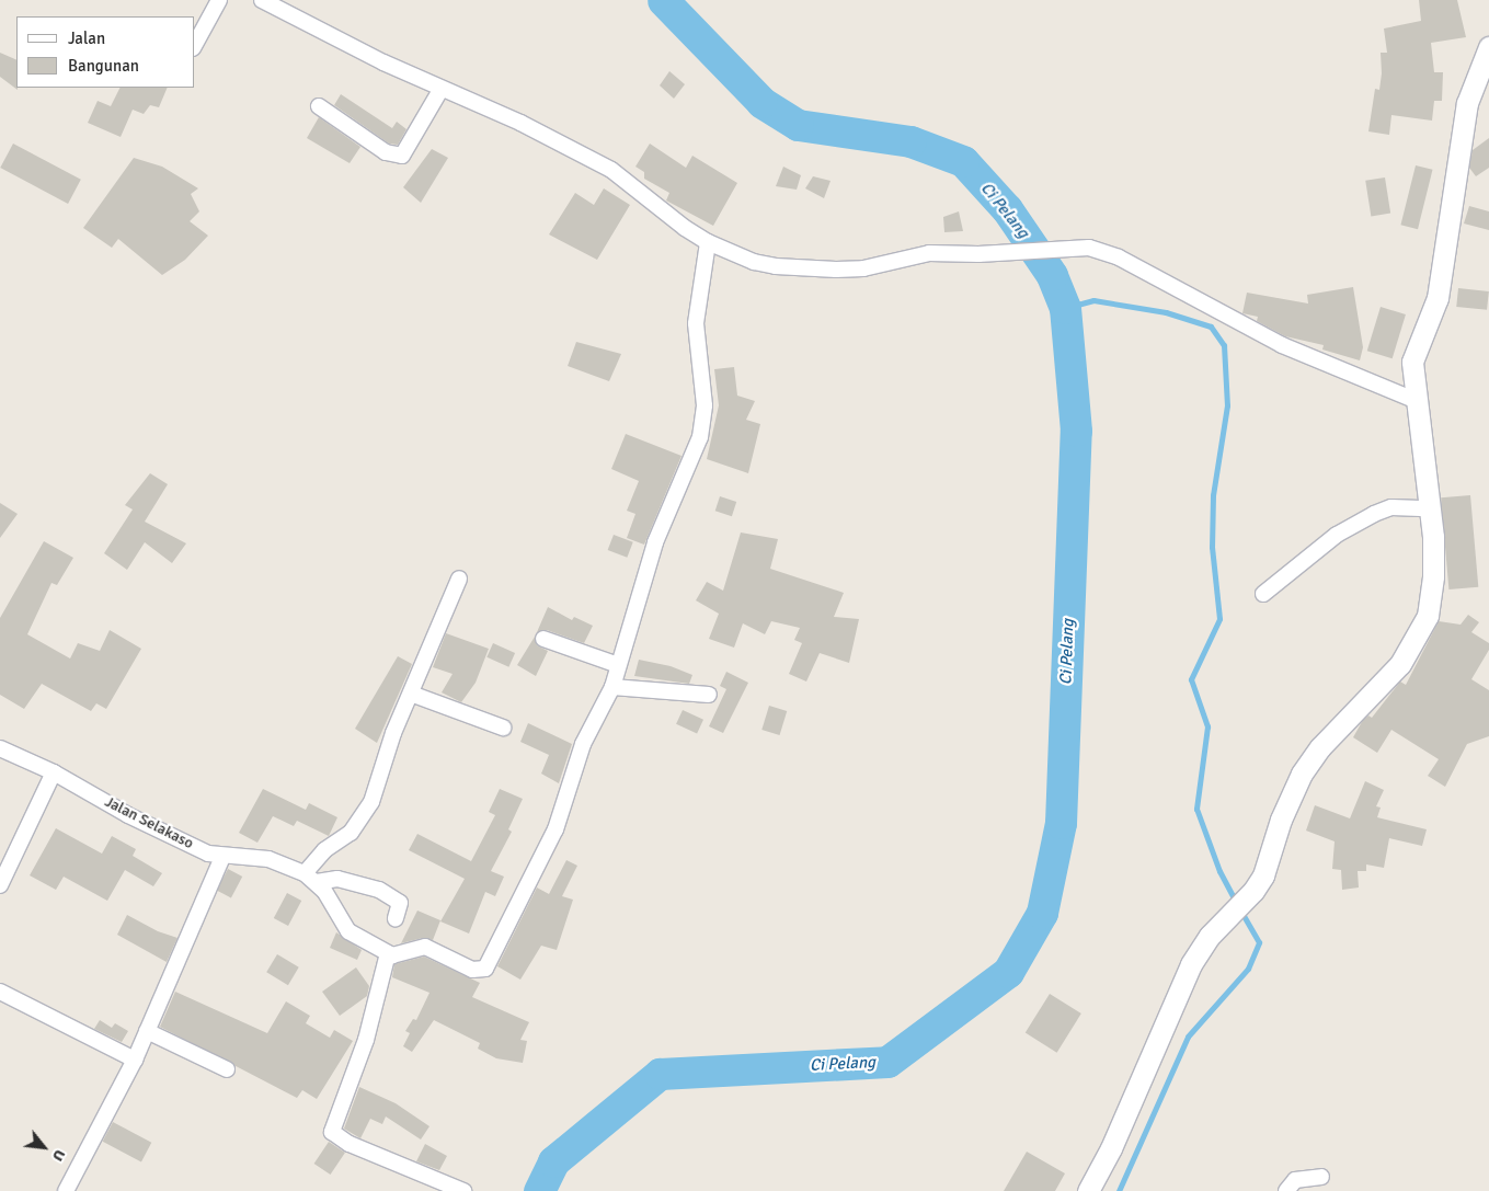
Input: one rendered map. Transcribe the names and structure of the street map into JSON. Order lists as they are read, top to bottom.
{
  "streets": {
    "street": ["Jalan Selakaso"]
  },
  "water": ["Ci Pelang"],
  "legend": ["Jalan", "Bangunan"],
  "north": "bottom right"
}
